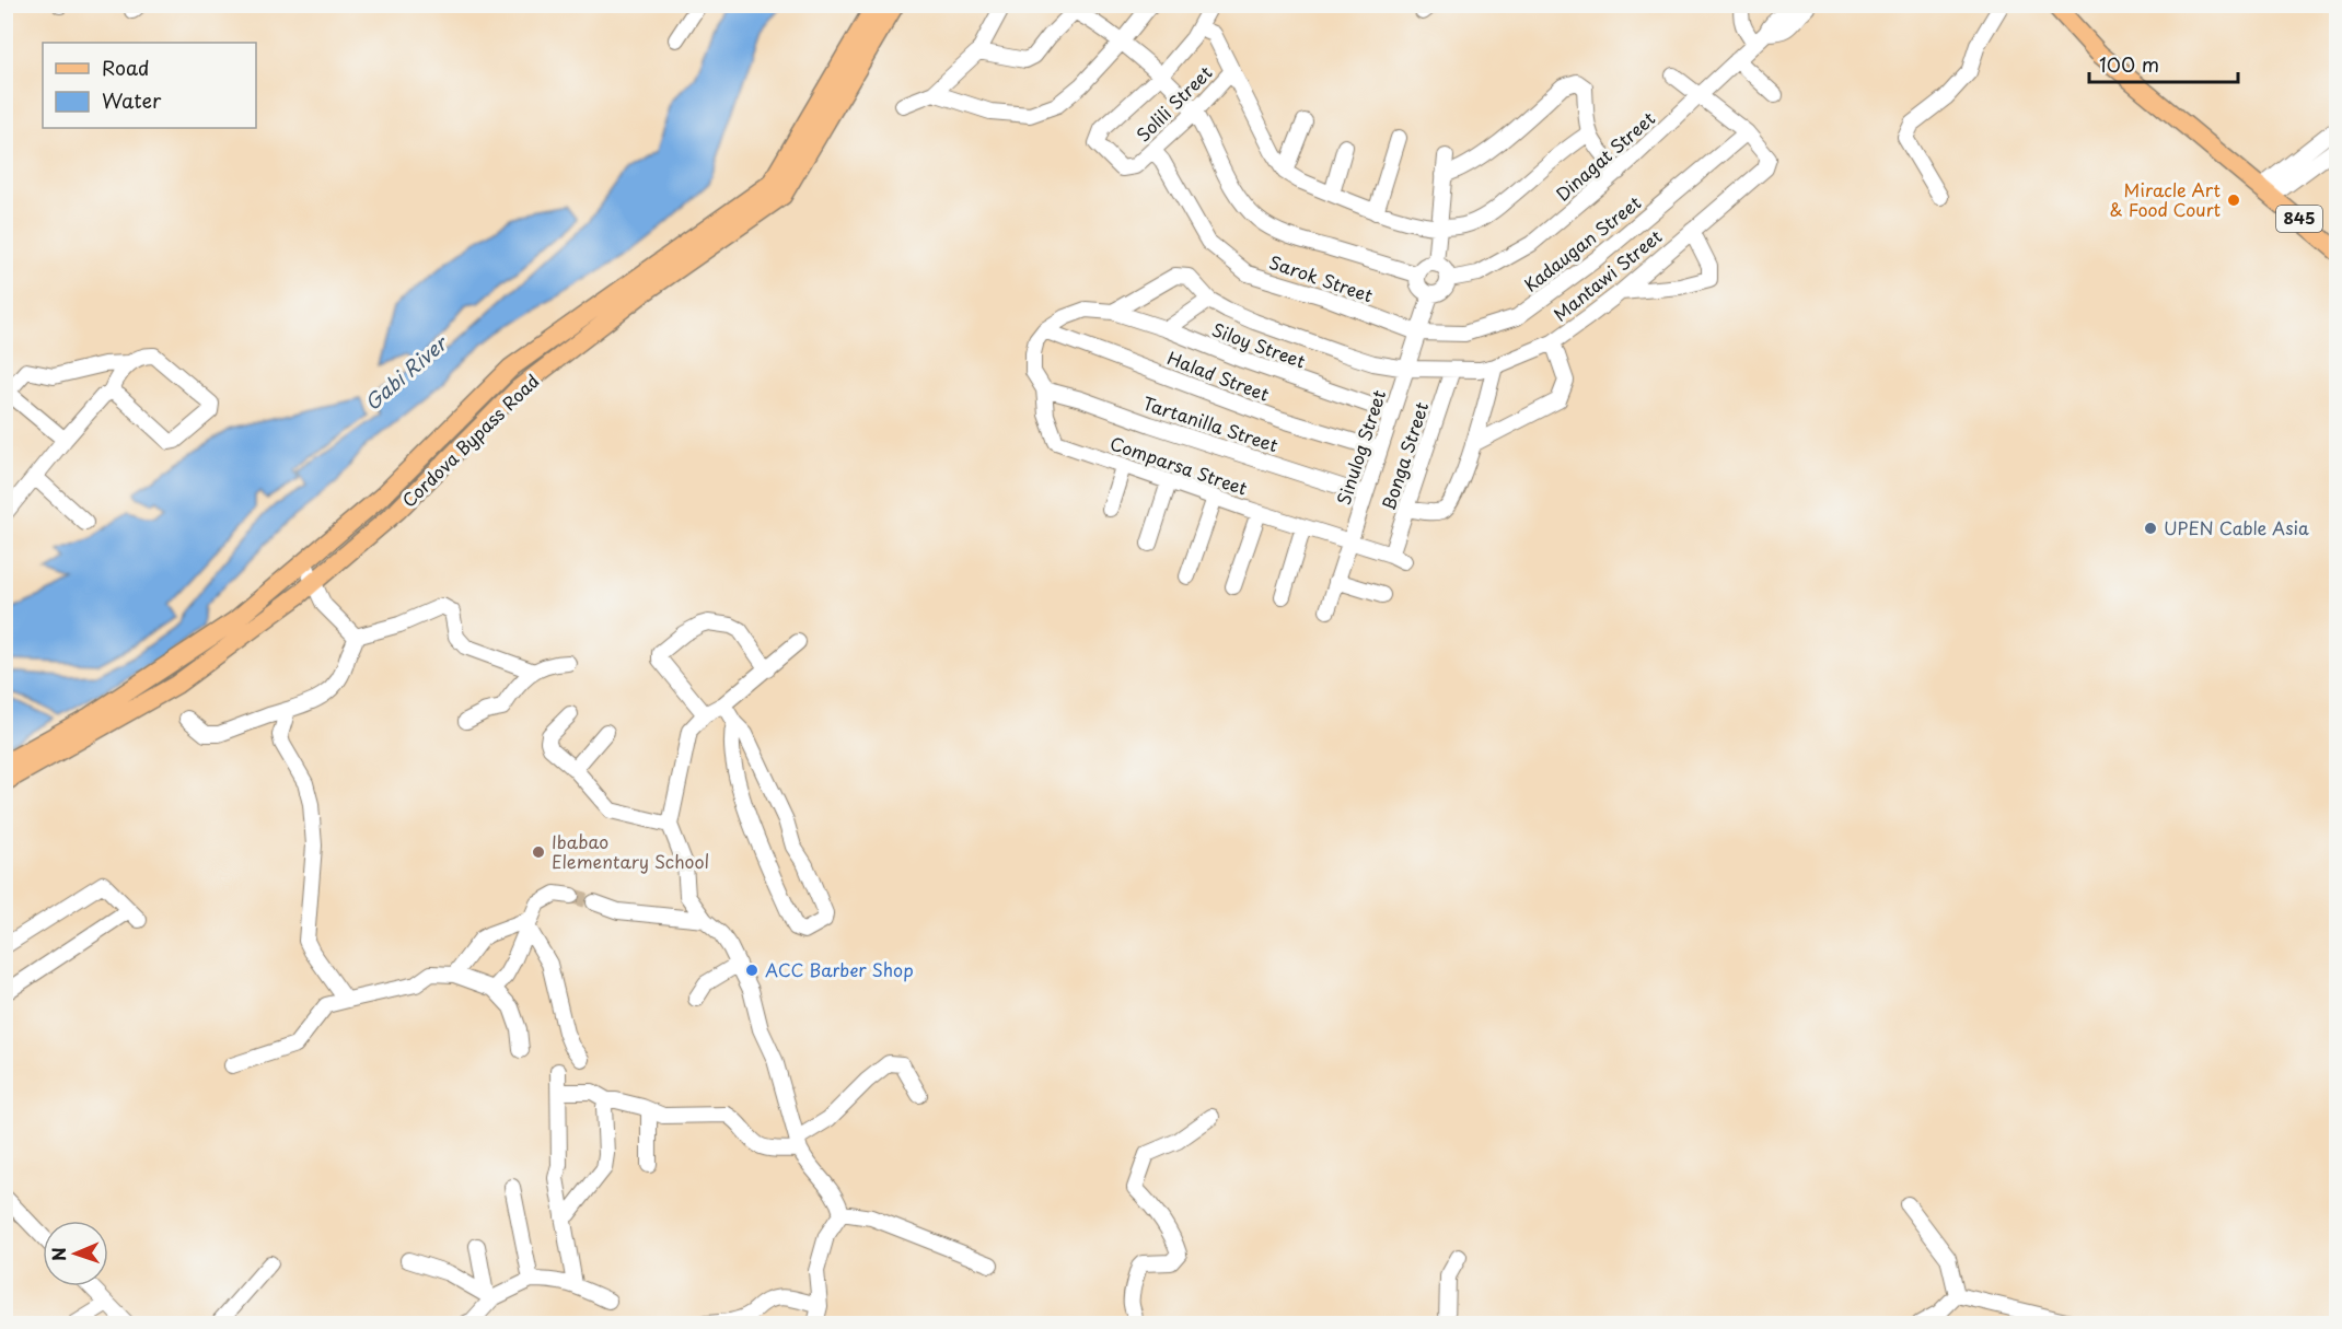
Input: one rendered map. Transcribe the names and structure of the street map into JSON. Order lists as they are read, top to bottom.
{
  "streets": {
    "main road": ["845", "Cordova Bypass Road"],
    "street": [
      "Solili Street",
      "Dinagat Street",
      "Kadaugan Street",
      "Mantawi Street",
      "Sarok Street",
      "Siloy Street",
      "Halad Street",
      "Tartanilla Street",
      "Sinulog Street",
      "Bonga Street",
      "Comparsa Street"
    ]
  },
  "crossings": [
    ["Solili Street", "Sarok Street"],
    ["Dinagat Street", "Mantawi Street"],
    ["Dinagat Street", "Sinulog Street"],
    ["Kadaugan Street", "Mantawi Street"],
    ["Kadaugan Street", "Sarok Street"],
    ["Kadaugan Street", "Sinulog Street"],
    ["Mantawi Street", "Siloy Street"],
    ["Mantawi Street", "Sinulog Street"],
    ["Mantawi Street", "Bonga Street"],
    ["Sarok Street", "Sinulog Street"],
    ["Siloy Street", "Sinulog Street"],
    ["Halad Street", "Sinulog Street"],
    ["Halad Street", "Comparsa Street"],
    ["Tartanilla Street", "Sinulog Street"],
    ["Tartanilla Street", "Comparsa Street"],
    ["Sinulog Street", "Comparsa Street"],
    ["Bonga Street", "Comparsa Street"]
  ],
  "water": ["Gabi River"],
  "places": [
    "Miracle Art & Food Court",
    "UPEN Cable Asia",
    "Ibabao Elementary School",
    "ACC Barber Shop"
  ],
  "legend": ["Road", "Water"],
  "scale_bar": "100 m",
  "north": "left"
}
